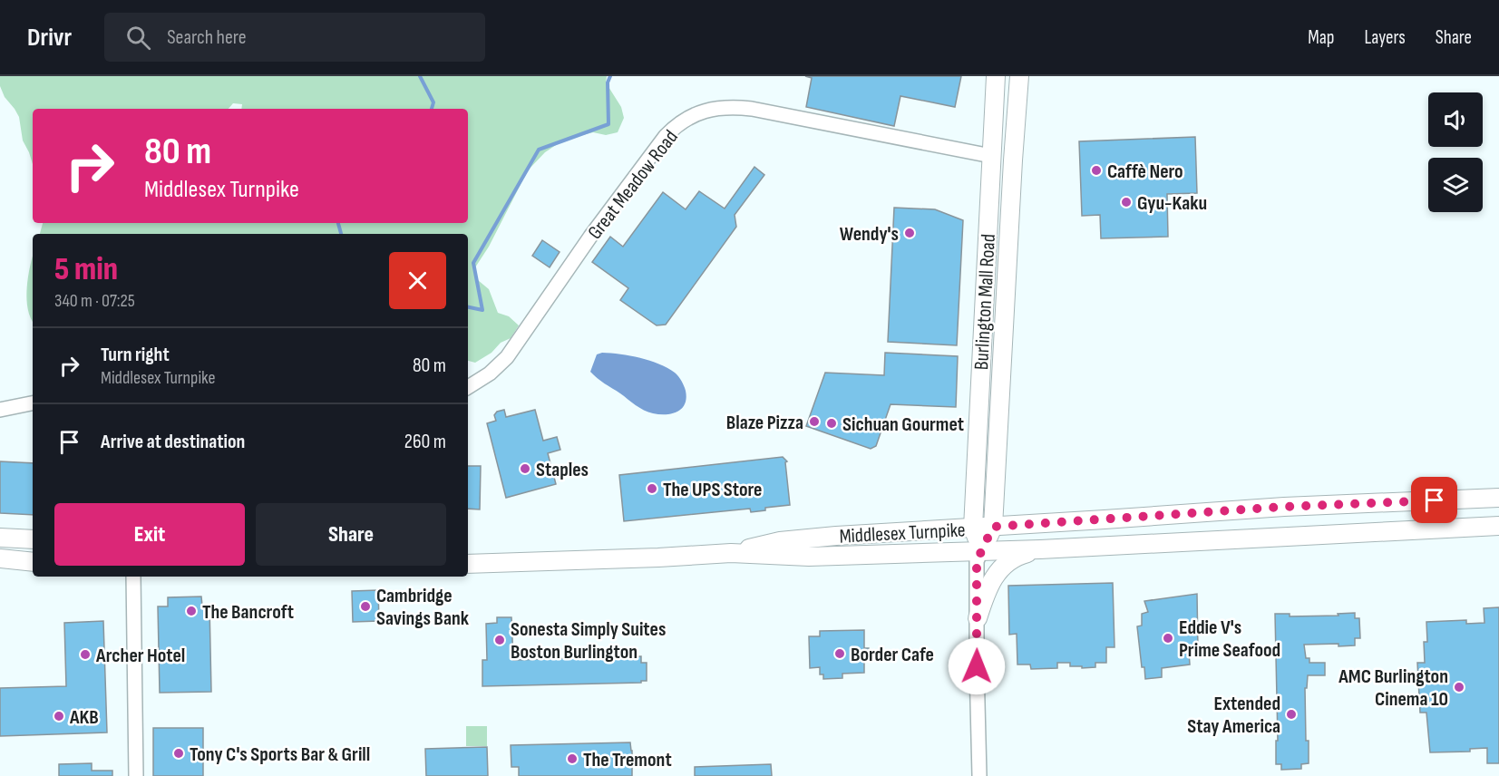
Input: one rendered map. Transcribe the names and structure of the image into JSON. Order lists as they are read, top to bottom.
{
  "streets": {
    "main road": ["Burlington Mall Road", "Middlesex Turnpike"],
    "street": ["Great Meadow Road"]
  },
  "crossings": [
    ["Great Meadow Road", "Burlington Mall Road"],
    ["Burlington Mall Road", "Middlesex Turnpike"]
  ],
  "places": [
    "Caffè Nero",
    "Gyu-Kaku",
    "Wendy's",
    "Blaze Pizza",
    "Sichuan Gourmet",
    "Staples",
    "The UPS Store",
    "Cambridge Savings Bank",
    "The Bancroft",
    "Eddie V's Prime Seafood",
    "Sonesta Simply Suites Boston Burlington",
    "Border Cafe",
    "Archer Hotel",
    "AMC Burlington Cinema 10",
    "Extended Stay America",
    "AKB",
    "Tony C's Sports Bar & Grill",
    "The Tremont"
  ],
  "page": {
    "header": "Drivr",
    "search": "Search here",
    "nav": ["Map", "Layers", "Share"],
    "turn": ["80 m", "Middlesex Turnpike"],
    "heading": ["5 min", "340 m · 07:25"],
    "list": [
      {
        "name": "Turn right",
        "note": "Middlesex Turnpike",
        "value": "80 m"
      },
      {
        "name": "Arrive at destination",
        "value": "260 m"
      }
    ],
    "buttons": ["Exit", "Share"]
  }
}
